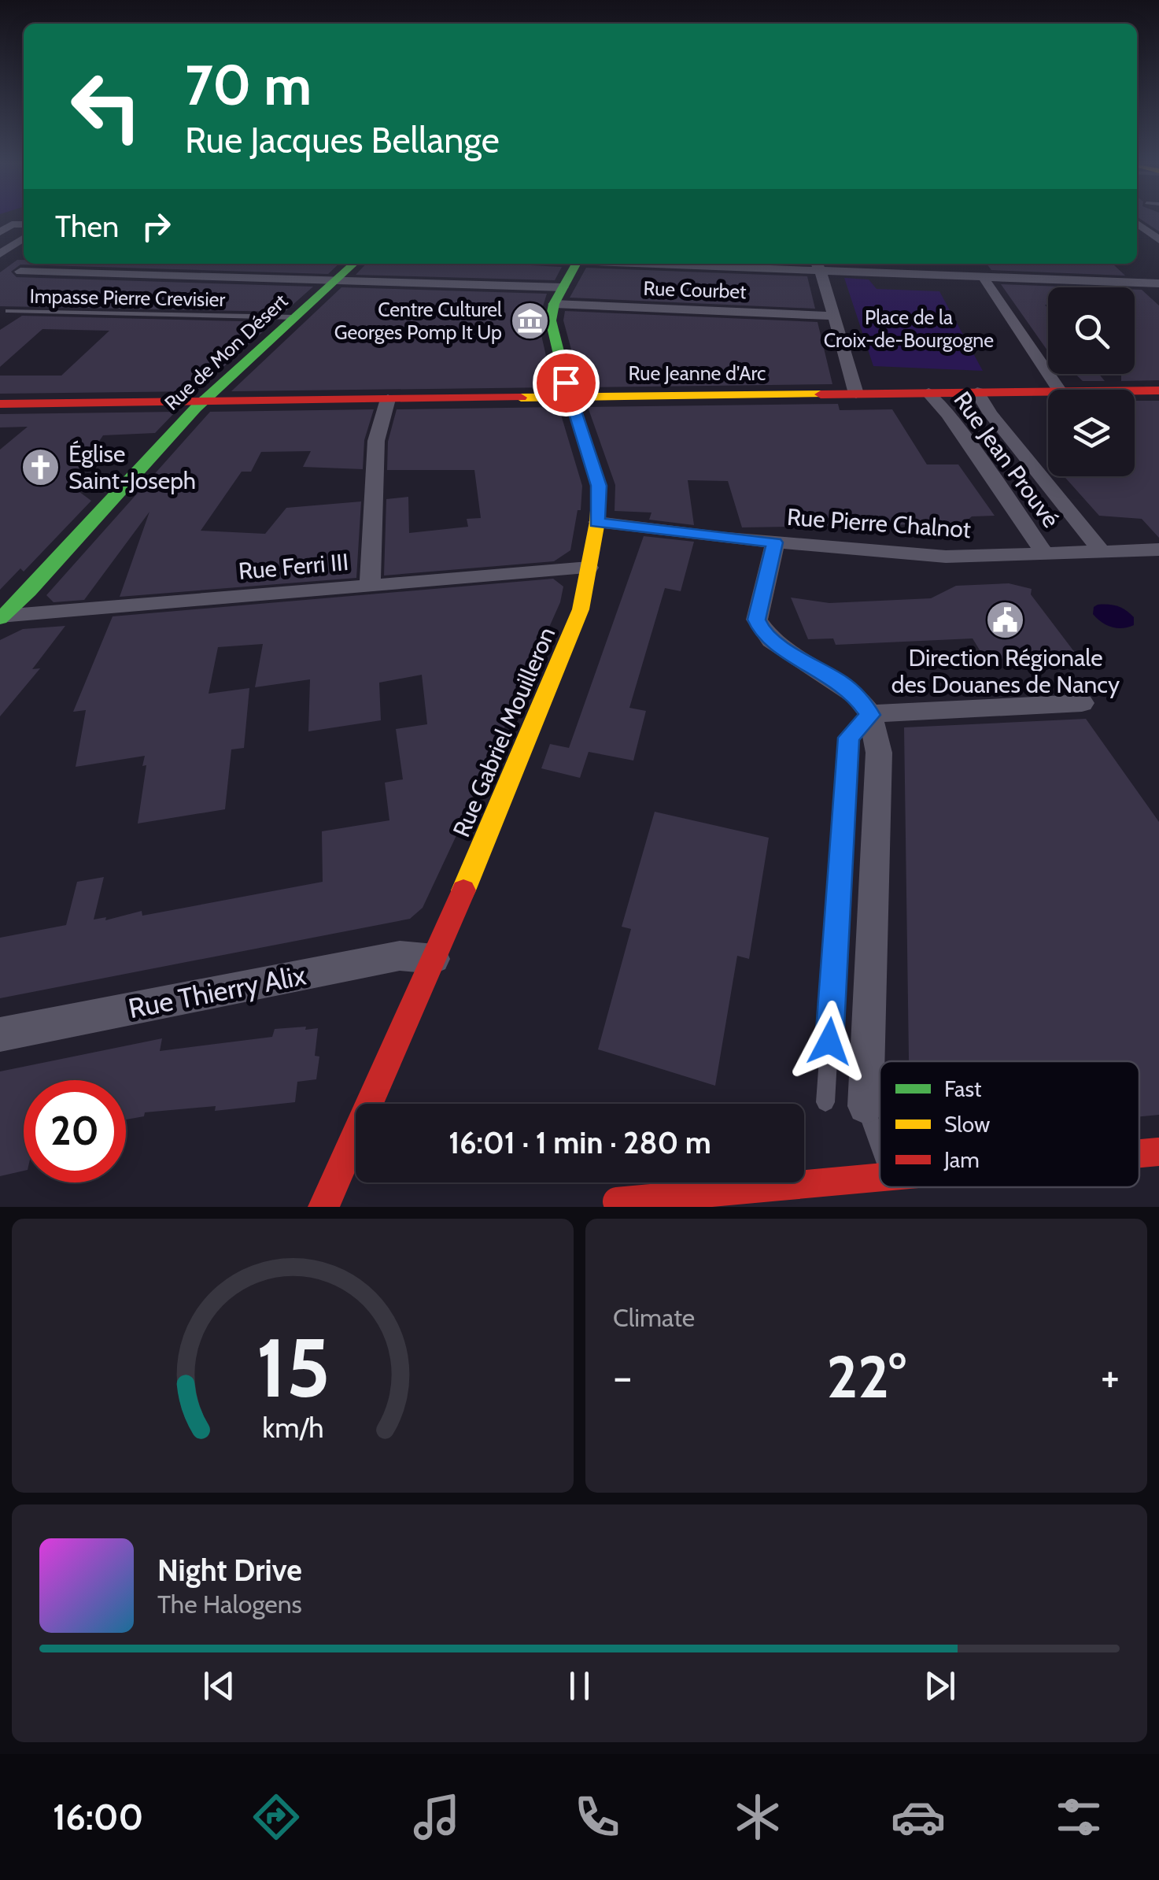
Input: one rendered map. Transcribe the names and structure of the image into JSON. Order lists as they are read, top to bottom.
{
  "streets": {
    "main road": ["Rue de Mon Désert", "Rue Jeanne d'Arc", "Rue Gabriel Mouilleron"],
    "street": [
      "Rue Courbet",
      "Rue Jean Prouvé",
      "Rue Pierre Chalnot",
      "Rue Ferri III",
      "Rue Thierry Alix"
    ],
    "lane": ["Impasse Pierre Crevisier"]
  },
  "crossings": [
    ["Rue Courbet", "Rue Gabriel Mouilleron"],
    ["Impasse Pierre Crevisier", "Rue de Mon Désert"],
    ["Rue de Mon Désert", "Rue Jeanne d'Arc"],
    ["Rue de Mon Désert", "Rue Ferri III"],
    ["Rue Jeanne d'Arc", "Rue Jean Prouvé"],
    ["Rue Jeanne d'Arc", "Rue Gabriel Mouilleron"],
    ["Rue Jean Prouvé", "Rue Pierre Chalnot"],
    ["Rue Pierre Chalnot", "Rue Gabriel Mouilleron"],
    ["Rue Ferri III", "Rue Gabriel Mouilleron"],
    ["Rue Gabriel Mouilleron", "Rue Thierry Alix"]
  ],
  "parks": ["Place de la Croix-de-Bourgogne"],
  "places": {
    "museum": ["Centre Culturel Georges Pomp It Up"],
    "church": ["Église Saint-Joseph"],
    "public building": ["Direction Régionale des Douanes de Nancy"]
  },
  "legend": ["Fast", "Slow", "Jam"],
  "page": {
    "turn": ["70 m", "Rue Jacques Bellange"],
    "then": "Then",
    "limit": "20",
    "trip": "16:01 · 1 min · 280 m",
    "tile": "Climate",
    "heat": ["−", "22°", "+"],
    "song": ["Night Drive", "The Halogens"],
    "tabs": "16:00",
    "gauge": ["15", "km/h"]
  }
}
